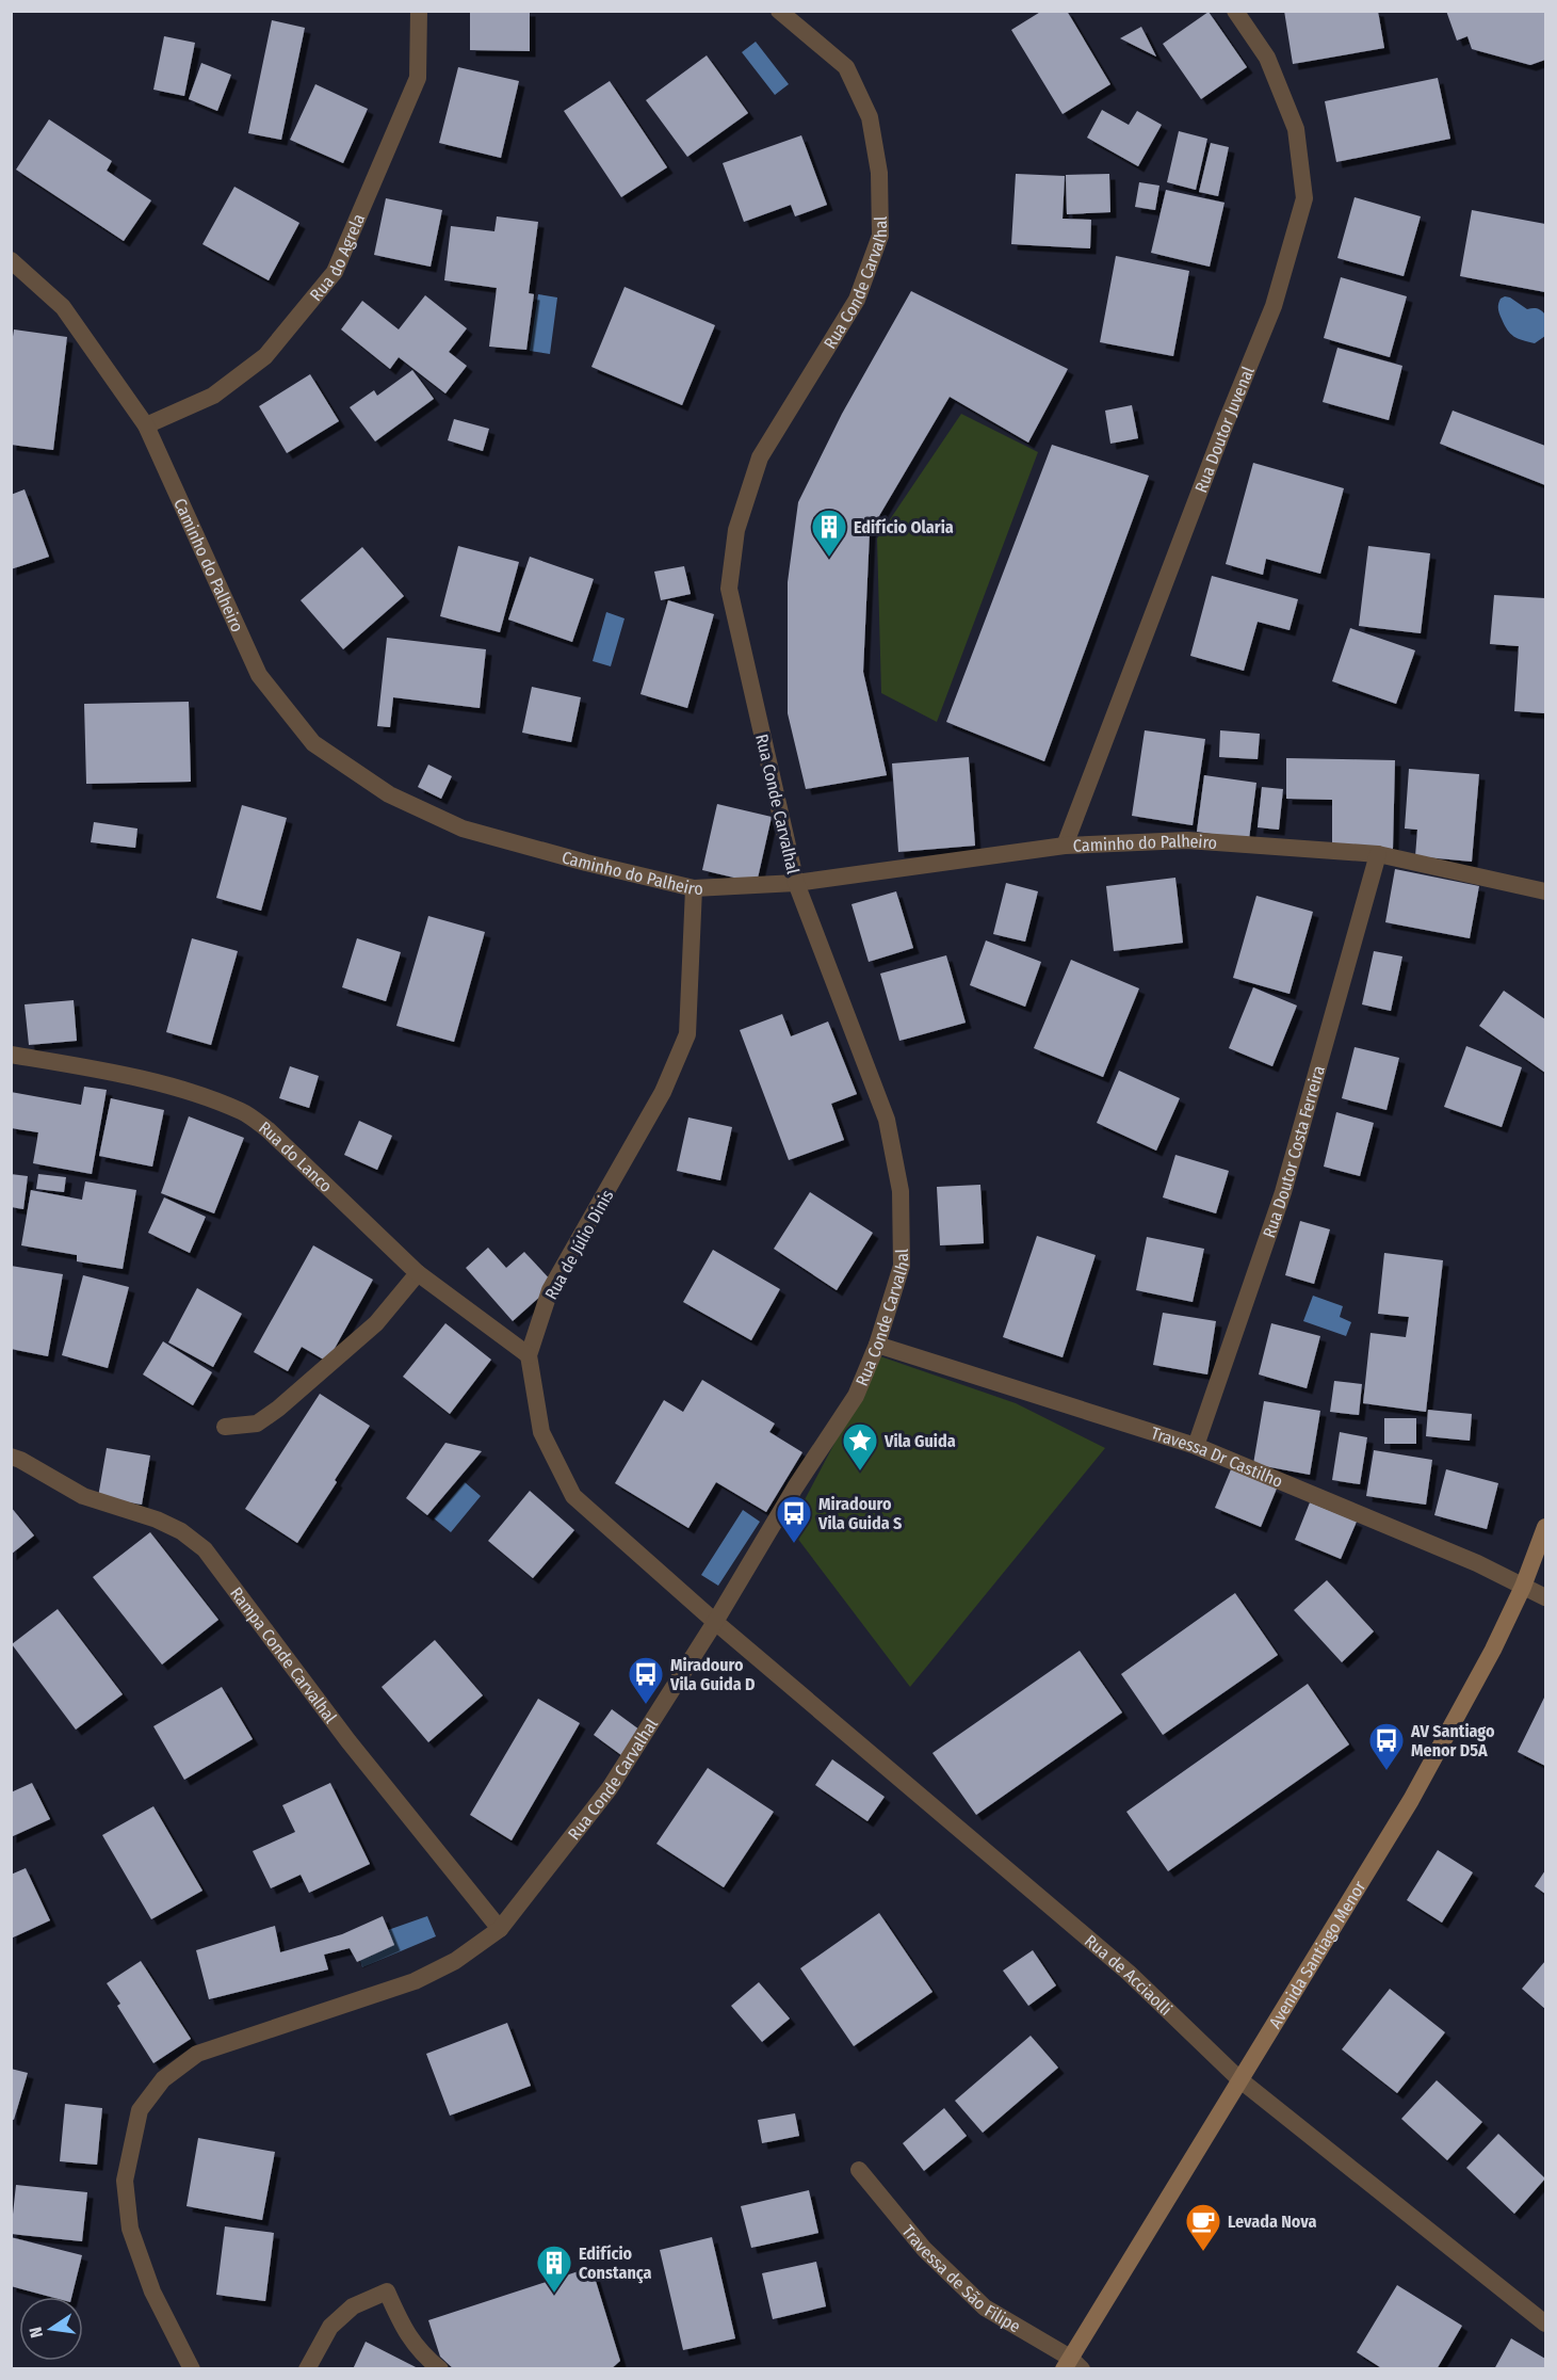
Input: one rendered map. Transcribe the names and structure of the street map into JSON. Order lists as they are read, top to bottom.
{
  "streets": {
    "main road": ["Avenida Santiago Menor"],
    "street": [
      "Rua do Agrela",
      "Rua Conde Carvalhal",
      "Rua Doutor Juvenal",
      "Caminho do Palheiro",
      "Rua Doutor Costa Ferreira",
      "Rua do Lanco",
      "Rua de Júlio Dinis",
      "Travessa Dr Castilho",
      "Rampa Conde Carvalhal",
      "Rua de Acciaolli",
      "Travessa de São Filipe"
    ]
  },
  "crossings": [
    ["Rua do Agrela", "Caminho do Palheiro"],
    ["Rua Conde Carvalhal", "Caminho do Palheiro"],
    ["Rua Conde Carvalhal", "Rua de Júlio Dinis"],
    ["Rua Conde Carvalhal", "Travessa Dr Castilho"],
    ["Rua Conde Carvalhal", "Rampa Conde Carvalhal"],
    ["Rua Conde Carvalhal", "Rua de Acciaolli"],
    ["Rua Doutor Juvenal", "Caminho do Palheiro"],
    ["Caminho do Palheiro", "Rua Doutor Costa Ferreira"],
    ["Caminho do Palheiro", "Rua de Júlio Dinis"],
    ["Rua Doutor Costa Ferreira", "Travessa Dr Castilho"],
    ["Rua do Lanco", "Rua de Júlio Dinis"],
    ["Rua de Júlio Dinis", "Rua de Acciaolli"],
    ["Travessa Dr Castilho", "Avenida Santiago Menor"],
    ["Avenida Santiago Menor", "Rua de Acciaolli"],
    ["Avenida Santiago Menor", "Travessa de São Filipe"]
  ],
  "places": {
    "building": ["Edifício Olaria", "Edifício Constança"],
    "place": ["Vila Guida"],
    "bus stop": ["Miradouro Vila Guida S", "Miradouro Vila Guida D", "AV Santiago Menor D5A"],
    "cafe": ["Levada Nova"]
  },
  "north": "left"
}
